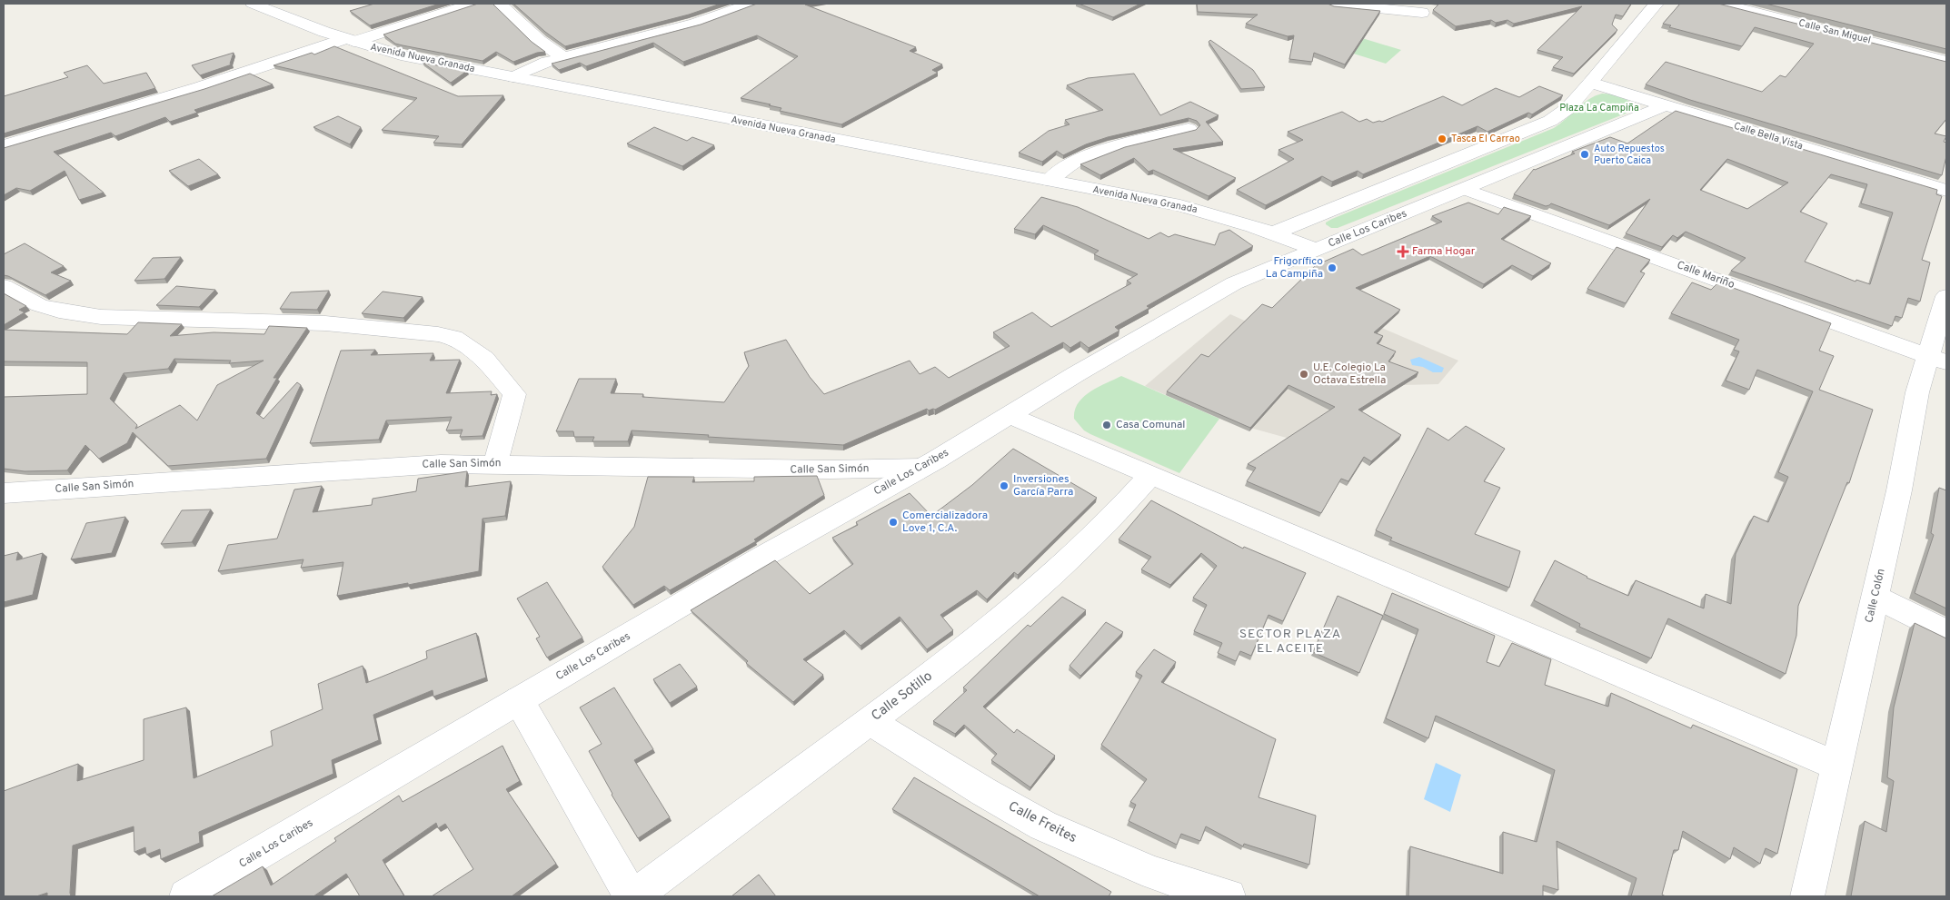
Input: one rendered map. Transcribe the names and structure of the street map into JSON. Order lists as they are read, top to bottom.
{
  "streets": {
    "street": [
      "Calle San Miguel",
      "Avenida Nueva Granada",
      "Calle Bella Vista",
      "Calle Los Caribes",
      "Calle Mariño",
      "Calle San Simón",
      "Calle Colón",
      "Calle Sotillo",
      "Calle Freites"
    ]
  },
  "crossings": [
    ["Avenida Nueva Granada", "Calle Los Caribes"],
    ["Calle Bella Vista", "Calle Los Caribes"],
    ["Calle Los Caribes", "Calle Mariño"],
    ["Calle Los Caribes", "Calle San Simón"],
    ["Calle Mariño", "Calle Colón"],
    ["Calle Sotillo", "Calle Freites"]
  ],
  "districts": ["SECTOR PLAZA EL ACEITE"],
  "parks": ["Plaza La Campiña"],
  "places": {
    "other": [
      "Tasca El Carrao",
      "Auto Repuestos Puerto Caica",
      "Frigorífico La Campiña",
      "U.E. Colegio La Octava Estrella",
      "Casa Comunal",
      "Inversiones García Parra",
      "Comercializadora Love 1, C.A."
    ],
    "health": ["Farma Hogar"]
  }
}
